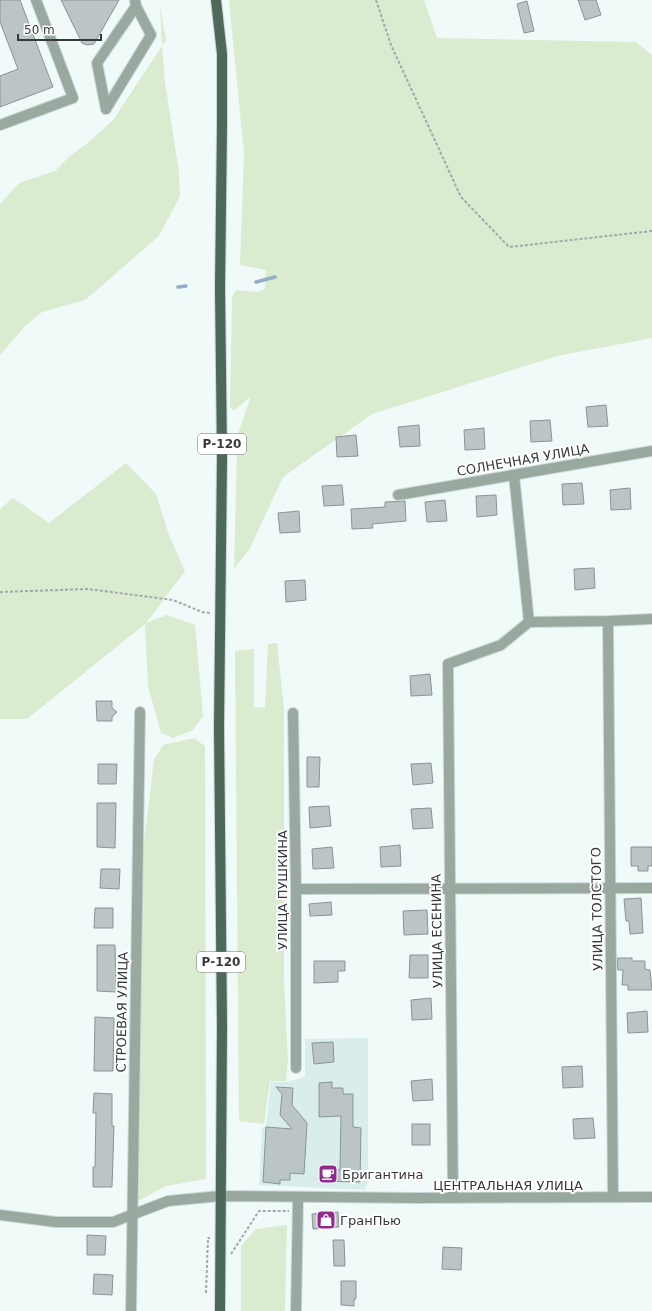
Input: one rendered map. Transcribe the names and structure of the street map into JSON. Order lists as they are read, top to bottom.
{
  "streets": {
    "main road": ["Р-120"],
    "street": [
      "СОЛНЕЧНАЯ УЛИЦА",
      "УЛИЦА ПУШКИНА",
      "УЛИЦА ТОЛСТОГО",
      "УЛИЦА ЕСЕНИНА",
      "СТРОЕВАЯ УЛИЦА",
      "ЦЕНТРАЛЬНАЯ УЛИЦА"
    ]
  },
  "crossings": [
    ["Р-120", "ЦЕНТРАЛЬНАЯ УЛИЦА"],
    ["УЛИЦА ТОЛСТОГО", "ЦЕНТРАЛЬНАЯ УЛИЦА"],
    ["УЛИЦА ЕСЕНИНА", "ЦЕНТРАЛЬНАЯ УЛИЦА"],
    ["СТРОЕВАЯ УЛИЦА", "ЦЕНТРАЛЬНАЯ УЛИЦА"]
  ],
  "places": {
    "cafe": ["Бригантина"],
    "shop": ["ГранПью"]
  },
  "scale_bar": "50 m"
}
